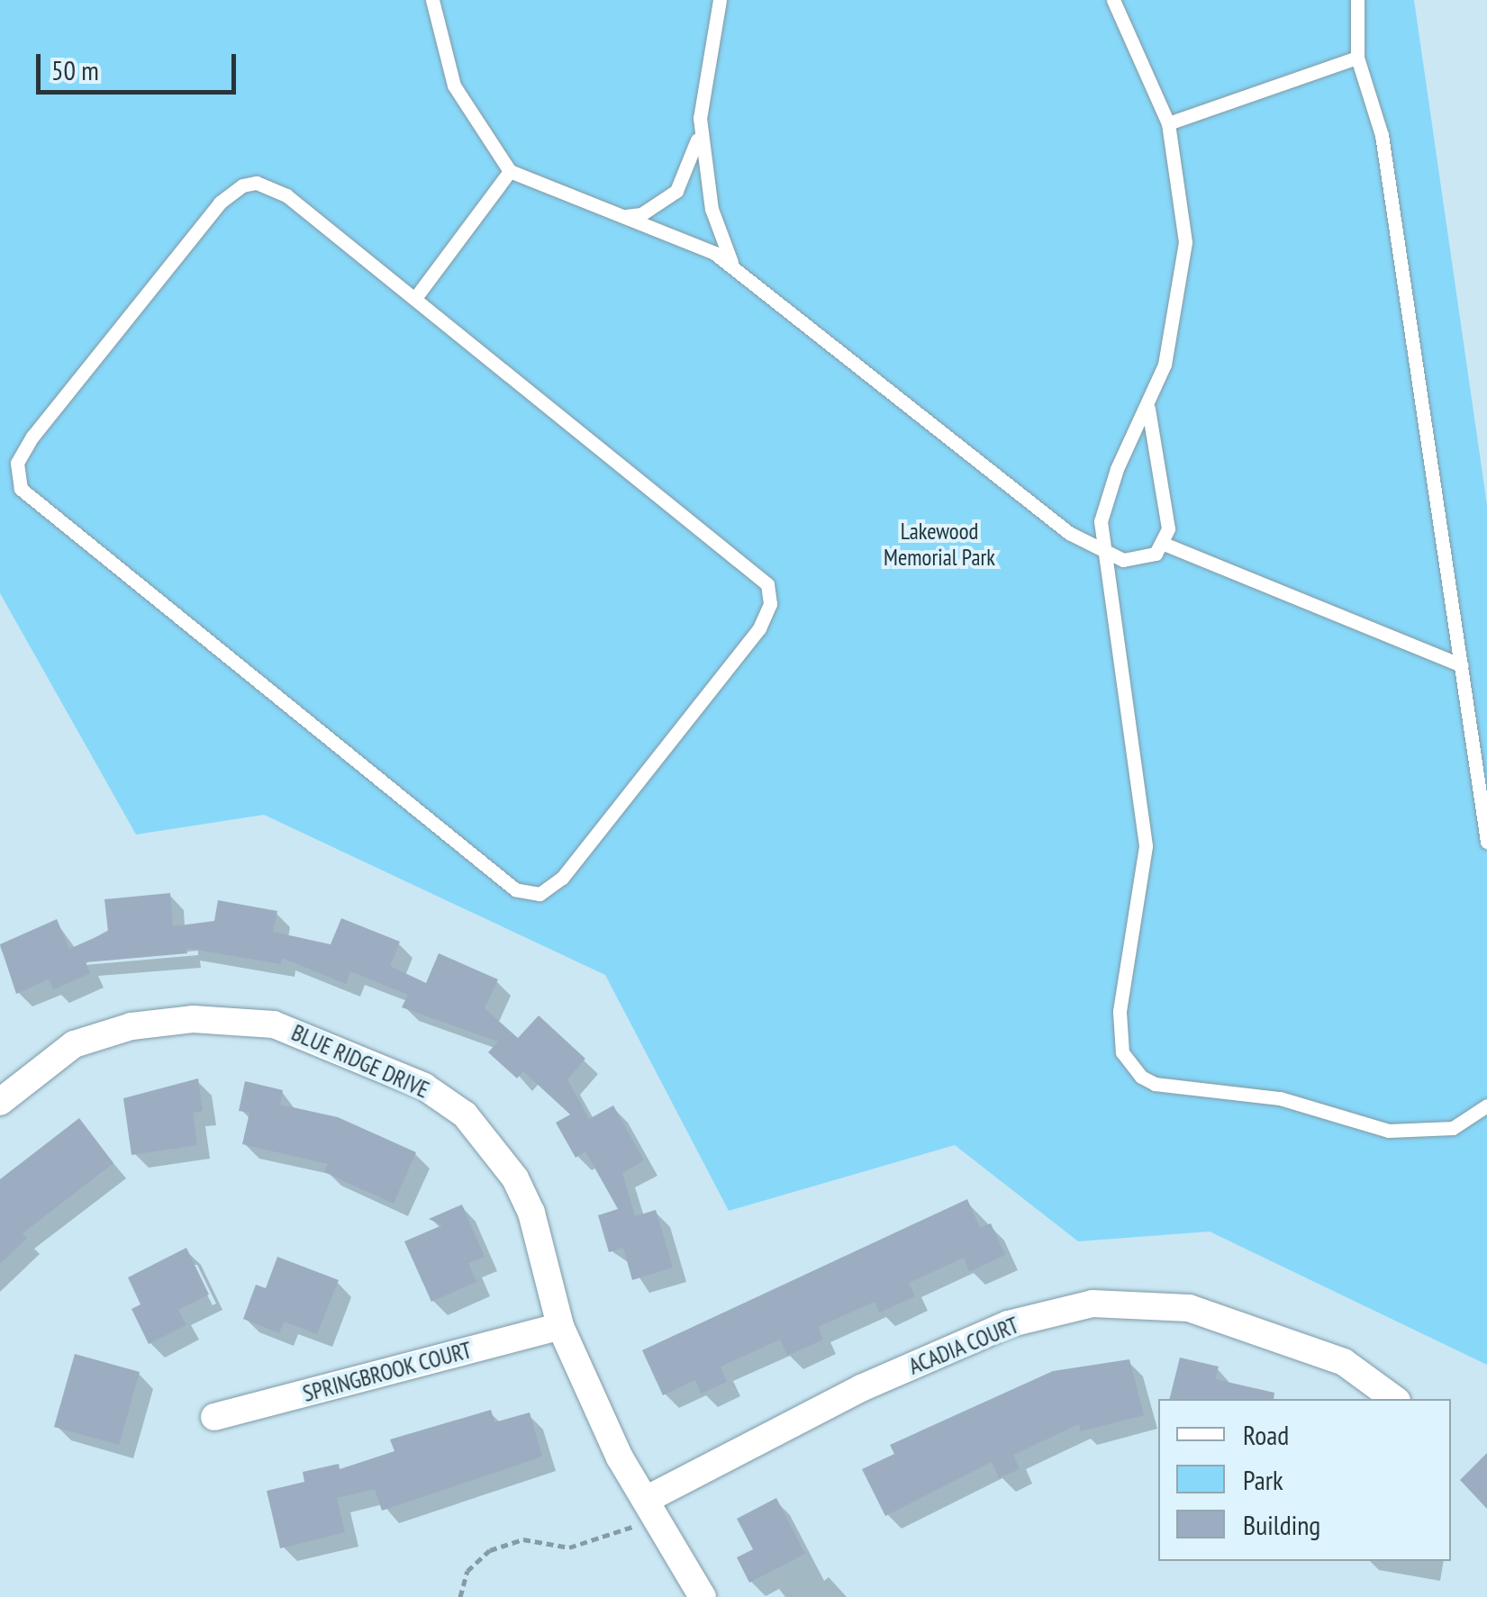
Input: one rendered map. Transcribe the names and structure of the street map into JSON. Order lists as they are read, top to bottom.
{
  "streets": {
    "street": ["BLUE RIDGE DRIVE", "ACADIA COURT", "SPRINGBROOK COURT"]
  },
  "crossings": [
    ["BLUE RIDGE DRIVE", "ACADIA COURT"],
    ["BLUE RIDGE DRIVE", "SPRINGBROOK COURT"]
  ],
  "parks": ["Lakewood Memorial Park"],
  "legend": ["Road", "Park", "Building"],
  "scale_bar": "50 m"
}
